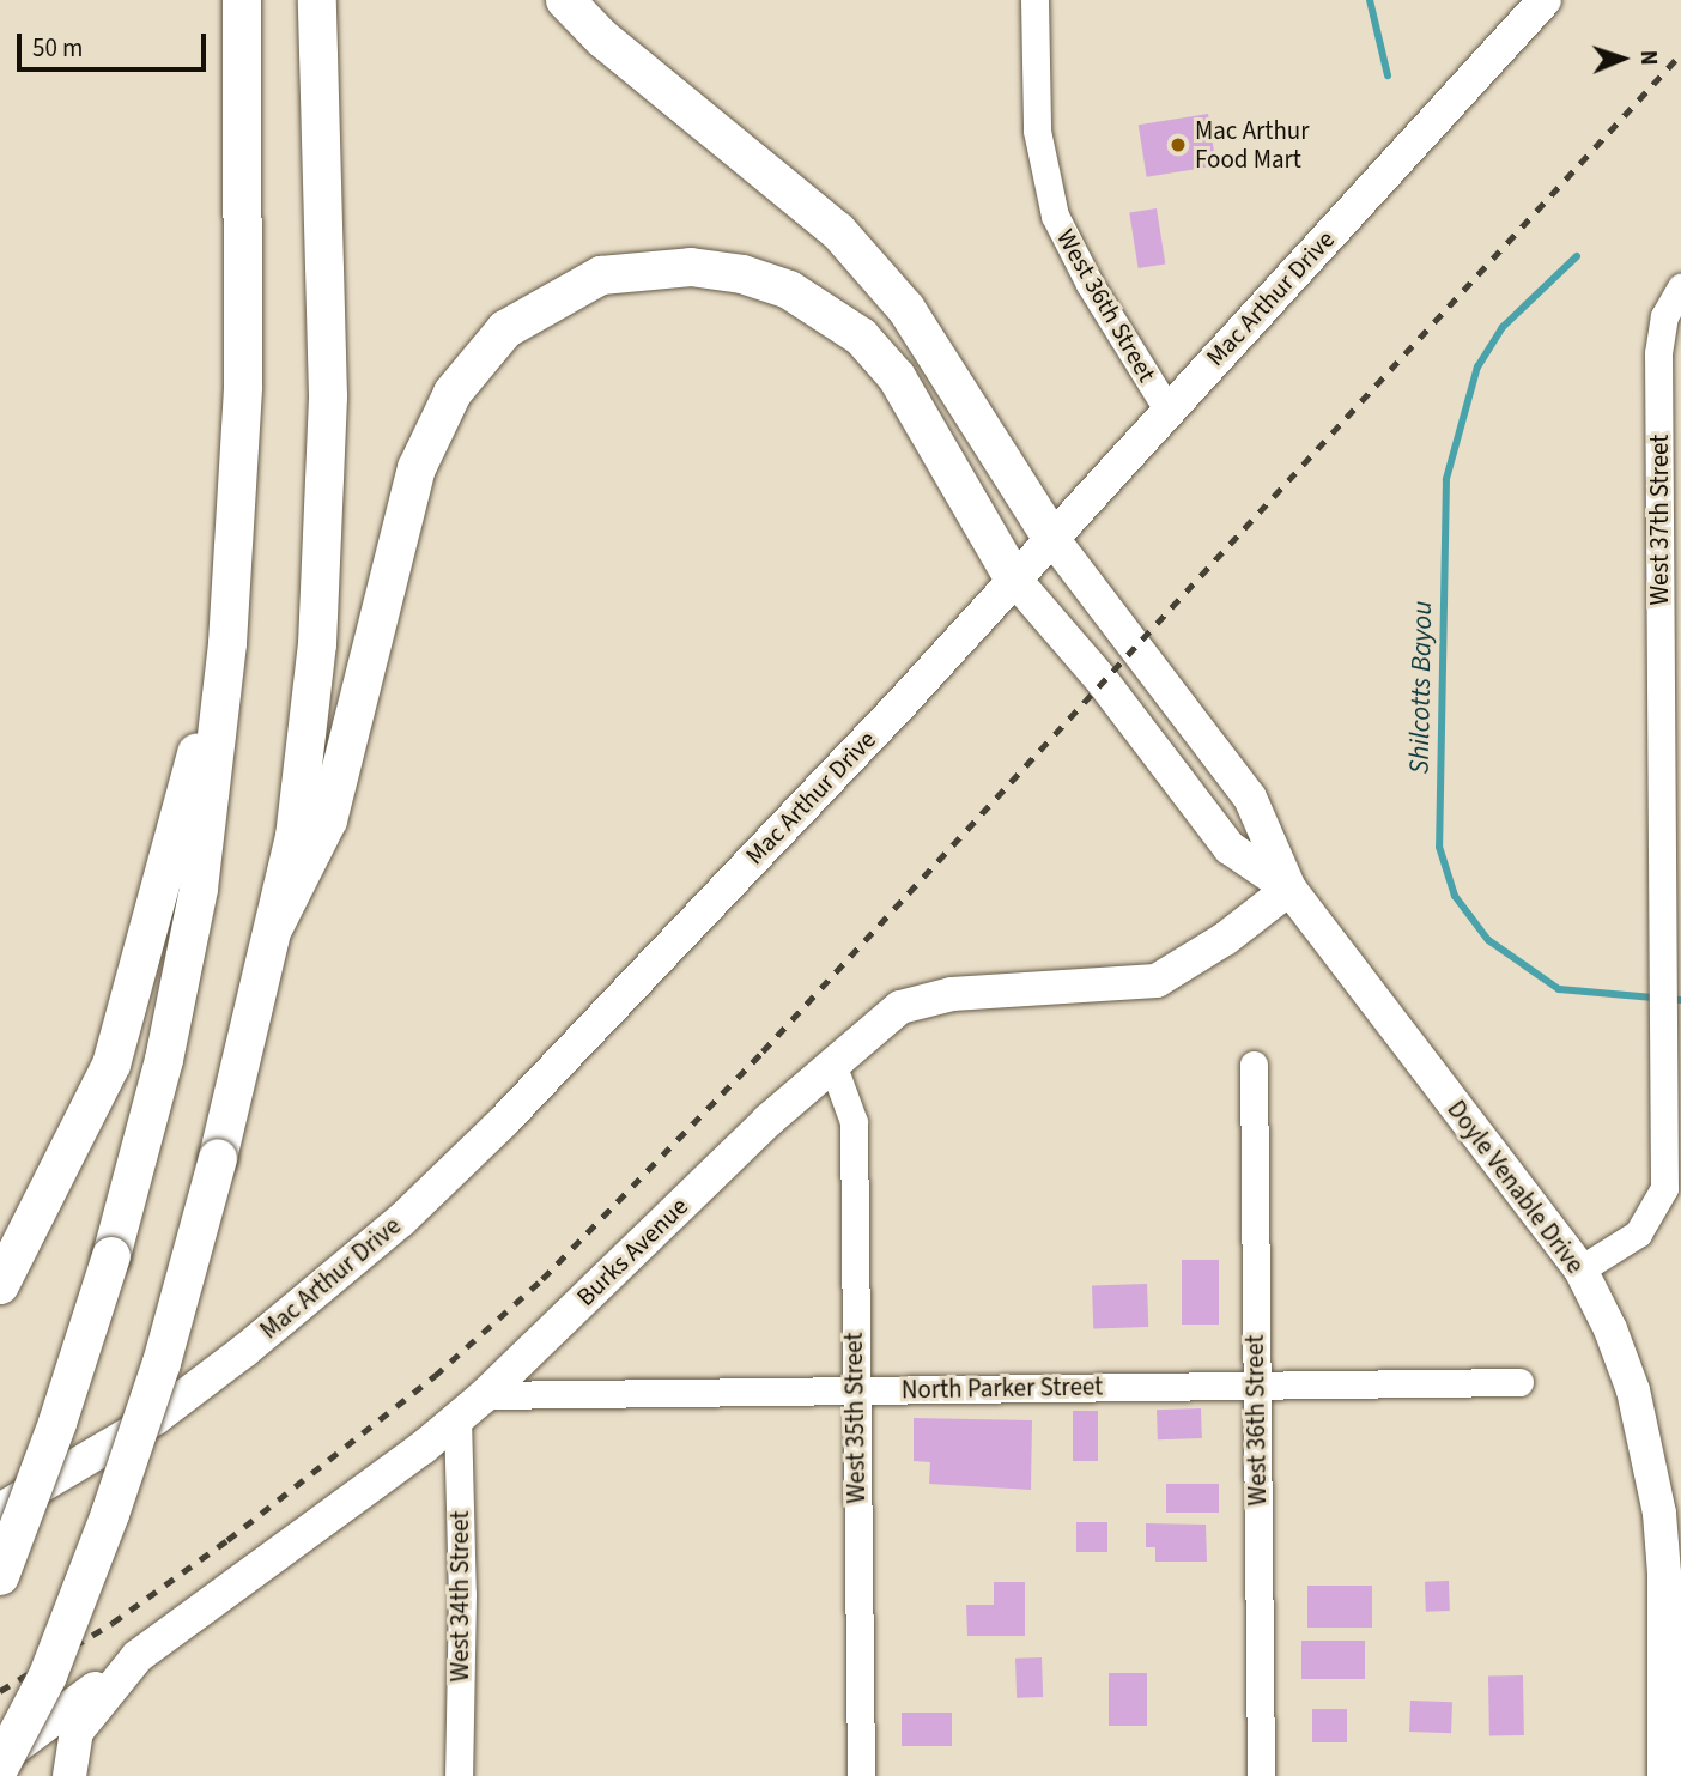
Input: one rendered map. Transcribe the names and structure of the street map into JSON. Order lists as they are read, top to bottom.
{
  "streets": {
    "main road": ["Mac Arthur Drive", "Doyle Venable Drive", "Burks Avenue"],
    "street": [
      "West 36th Street",
      "West 37th Street",
      "North Parker Street",
      "West 35th Street",
      "West 34th Street"
    ]
  },
  "crossings": [
    ["Mac Arthur Drive", "West 36th Street"],
    ["Mac Arthur Drive", "Doyle Venable Drive"],
    ["West 36th Street", "North Parker Street"],
    ["West 37th Street", "Doyle Venable Drive"],
    ["Doyle Venable Drive", "Burks Avenue"],
    ["Burks Avenue", "North Parker Street"],
    ["Burks Avenue", "West 35th Street"],
    ["Burks Avenue", "West 34th Street"],
    ["North Parker Street", "West 35th Street"]
  ],
  "water": ["Shilcotts Bayou"],
  "places": ["Mac Arthur Food Mart"],
  "scale_bar": "50 m",
  "north": "right"
}
